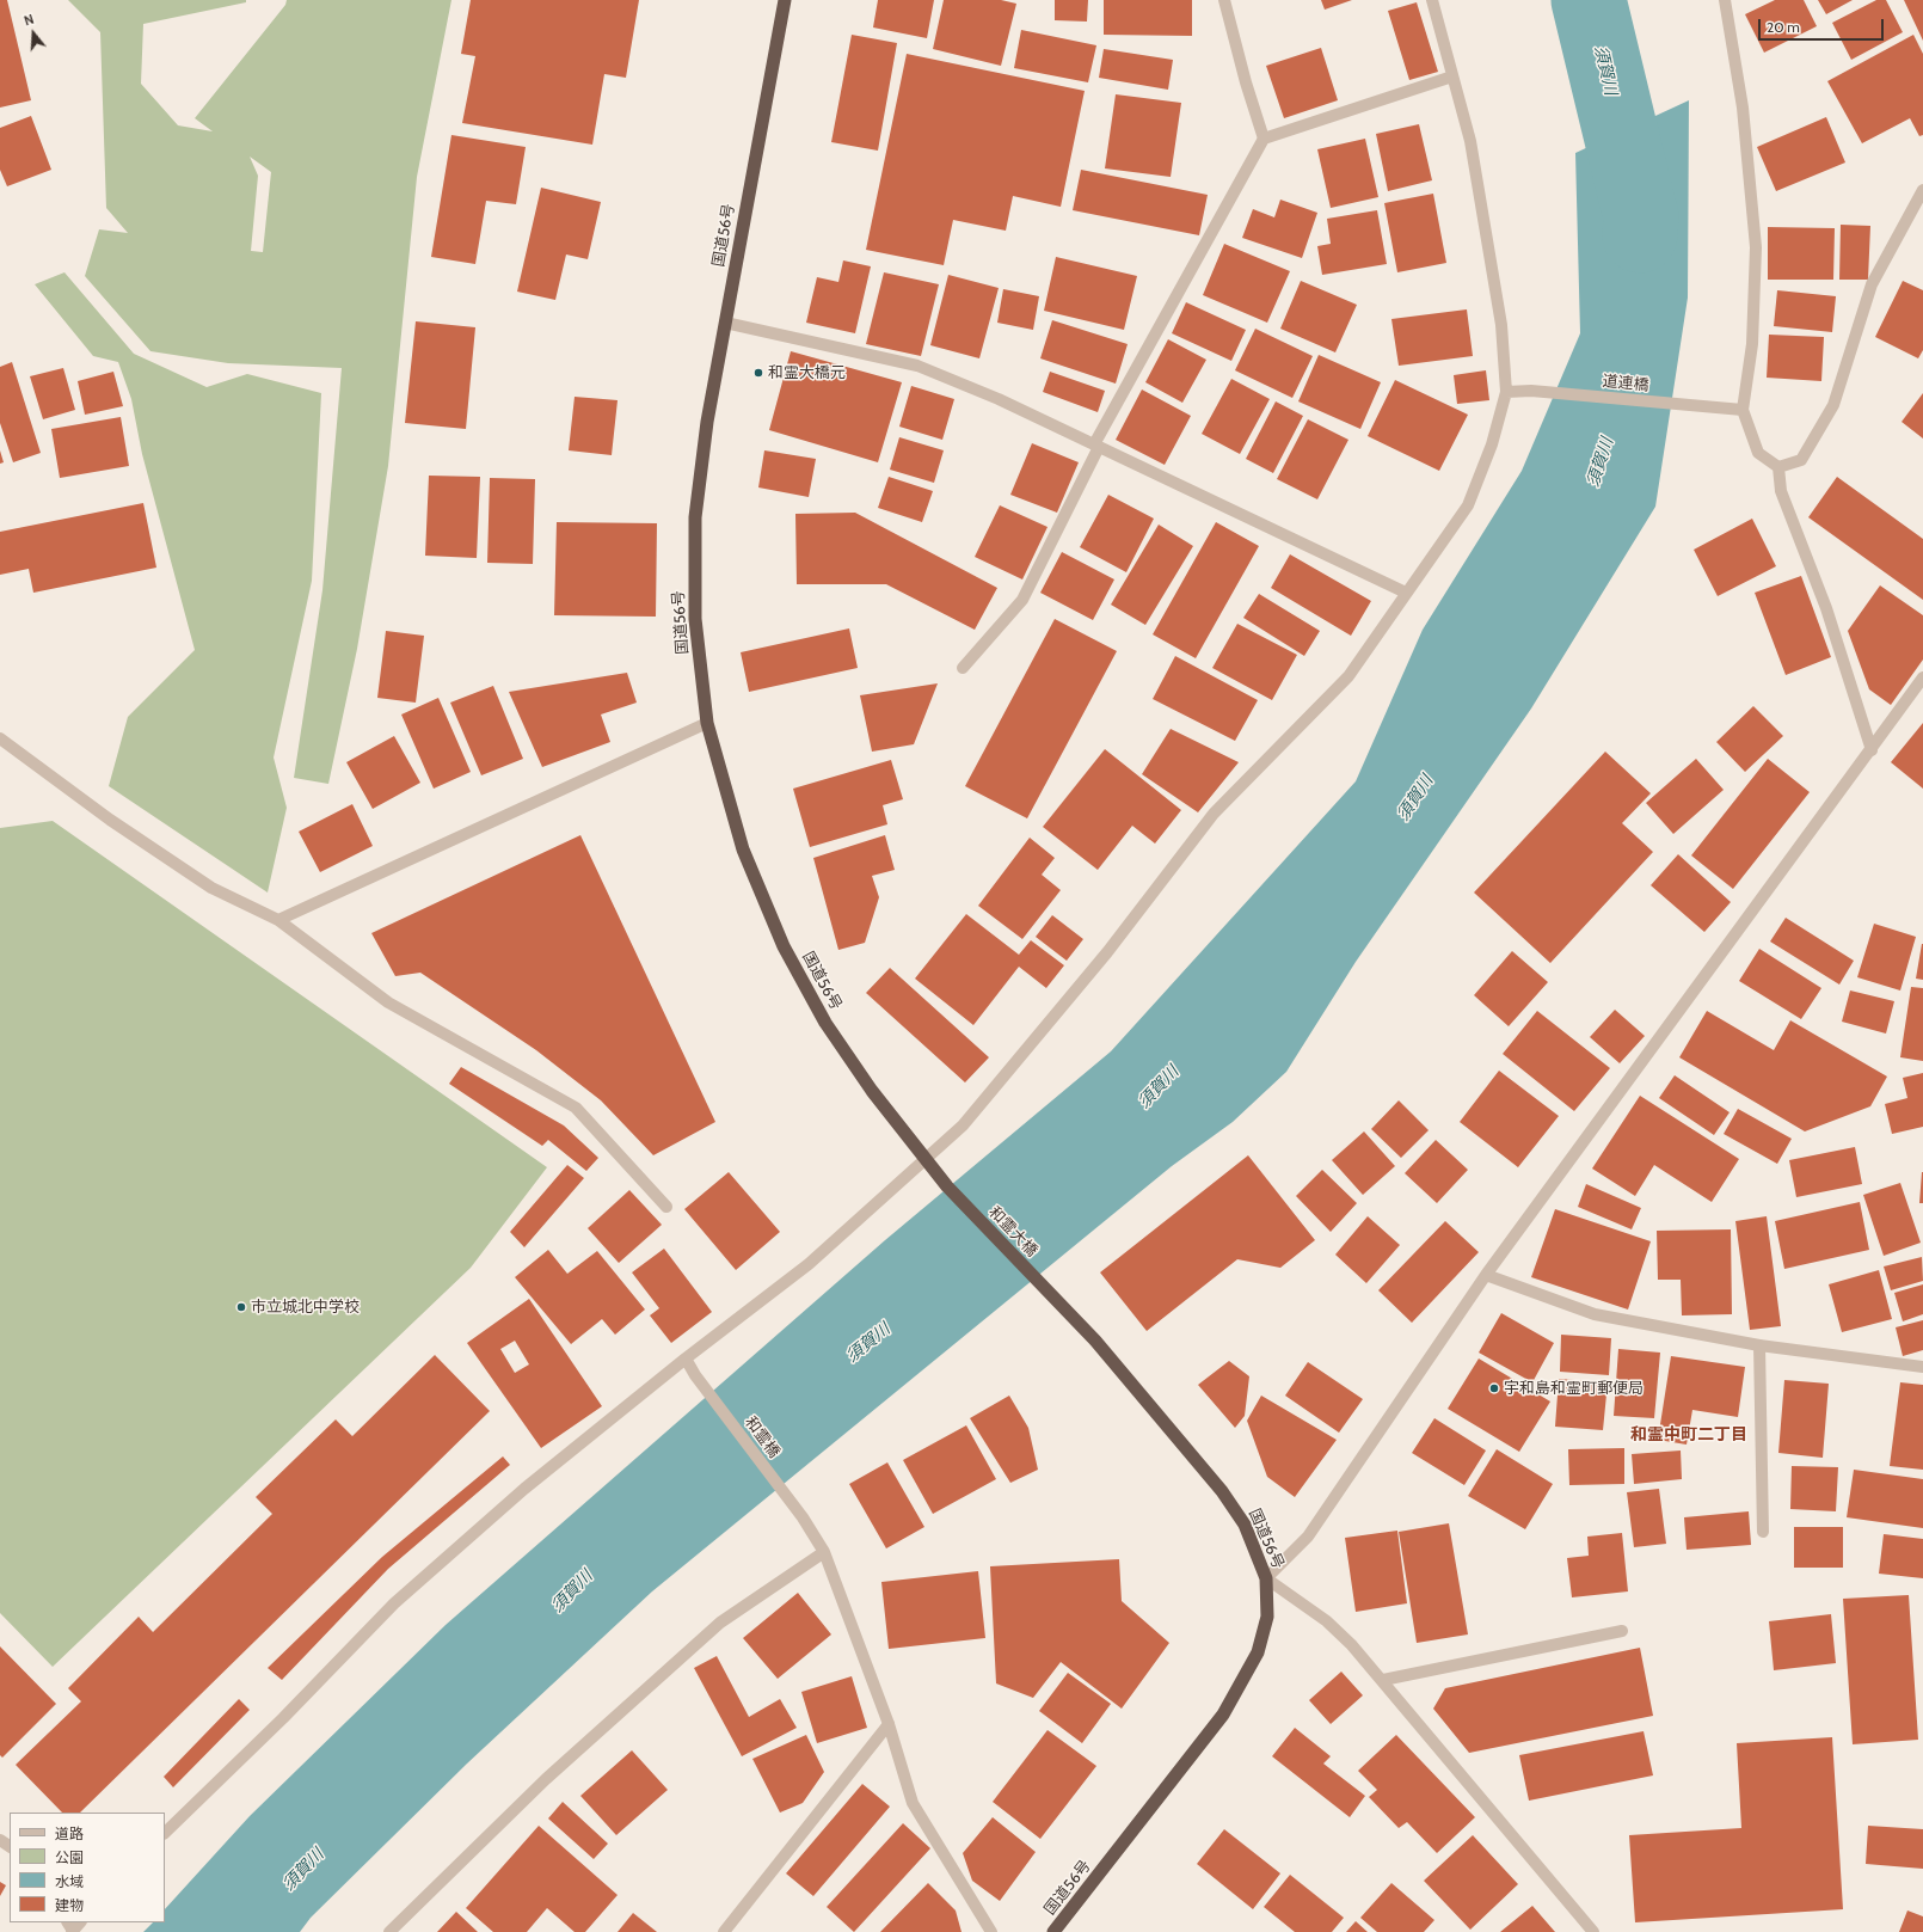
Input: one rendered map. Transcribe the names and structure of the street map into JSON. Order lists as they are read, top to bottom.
{
  "streets": {
    "highway": ["国道56号", "和霊大橋"],
    "street": ["道連橋", "和霊橋"]
  },
  "crossings": [
    ["国道56号", "和霊大橋"]
  ],
  "districts": ["和霊中町二丁目"],
  "water": ["須賀川"],
  "places": ["和霊大橋元", "市立城北中学校", "宇和島和霊町郵便局"],
  "legend": [
    "道路",
    "公園",
    "水域",
    "建物"
  ],
  "scale_bar": "20 m",
  "north": "top"
}
